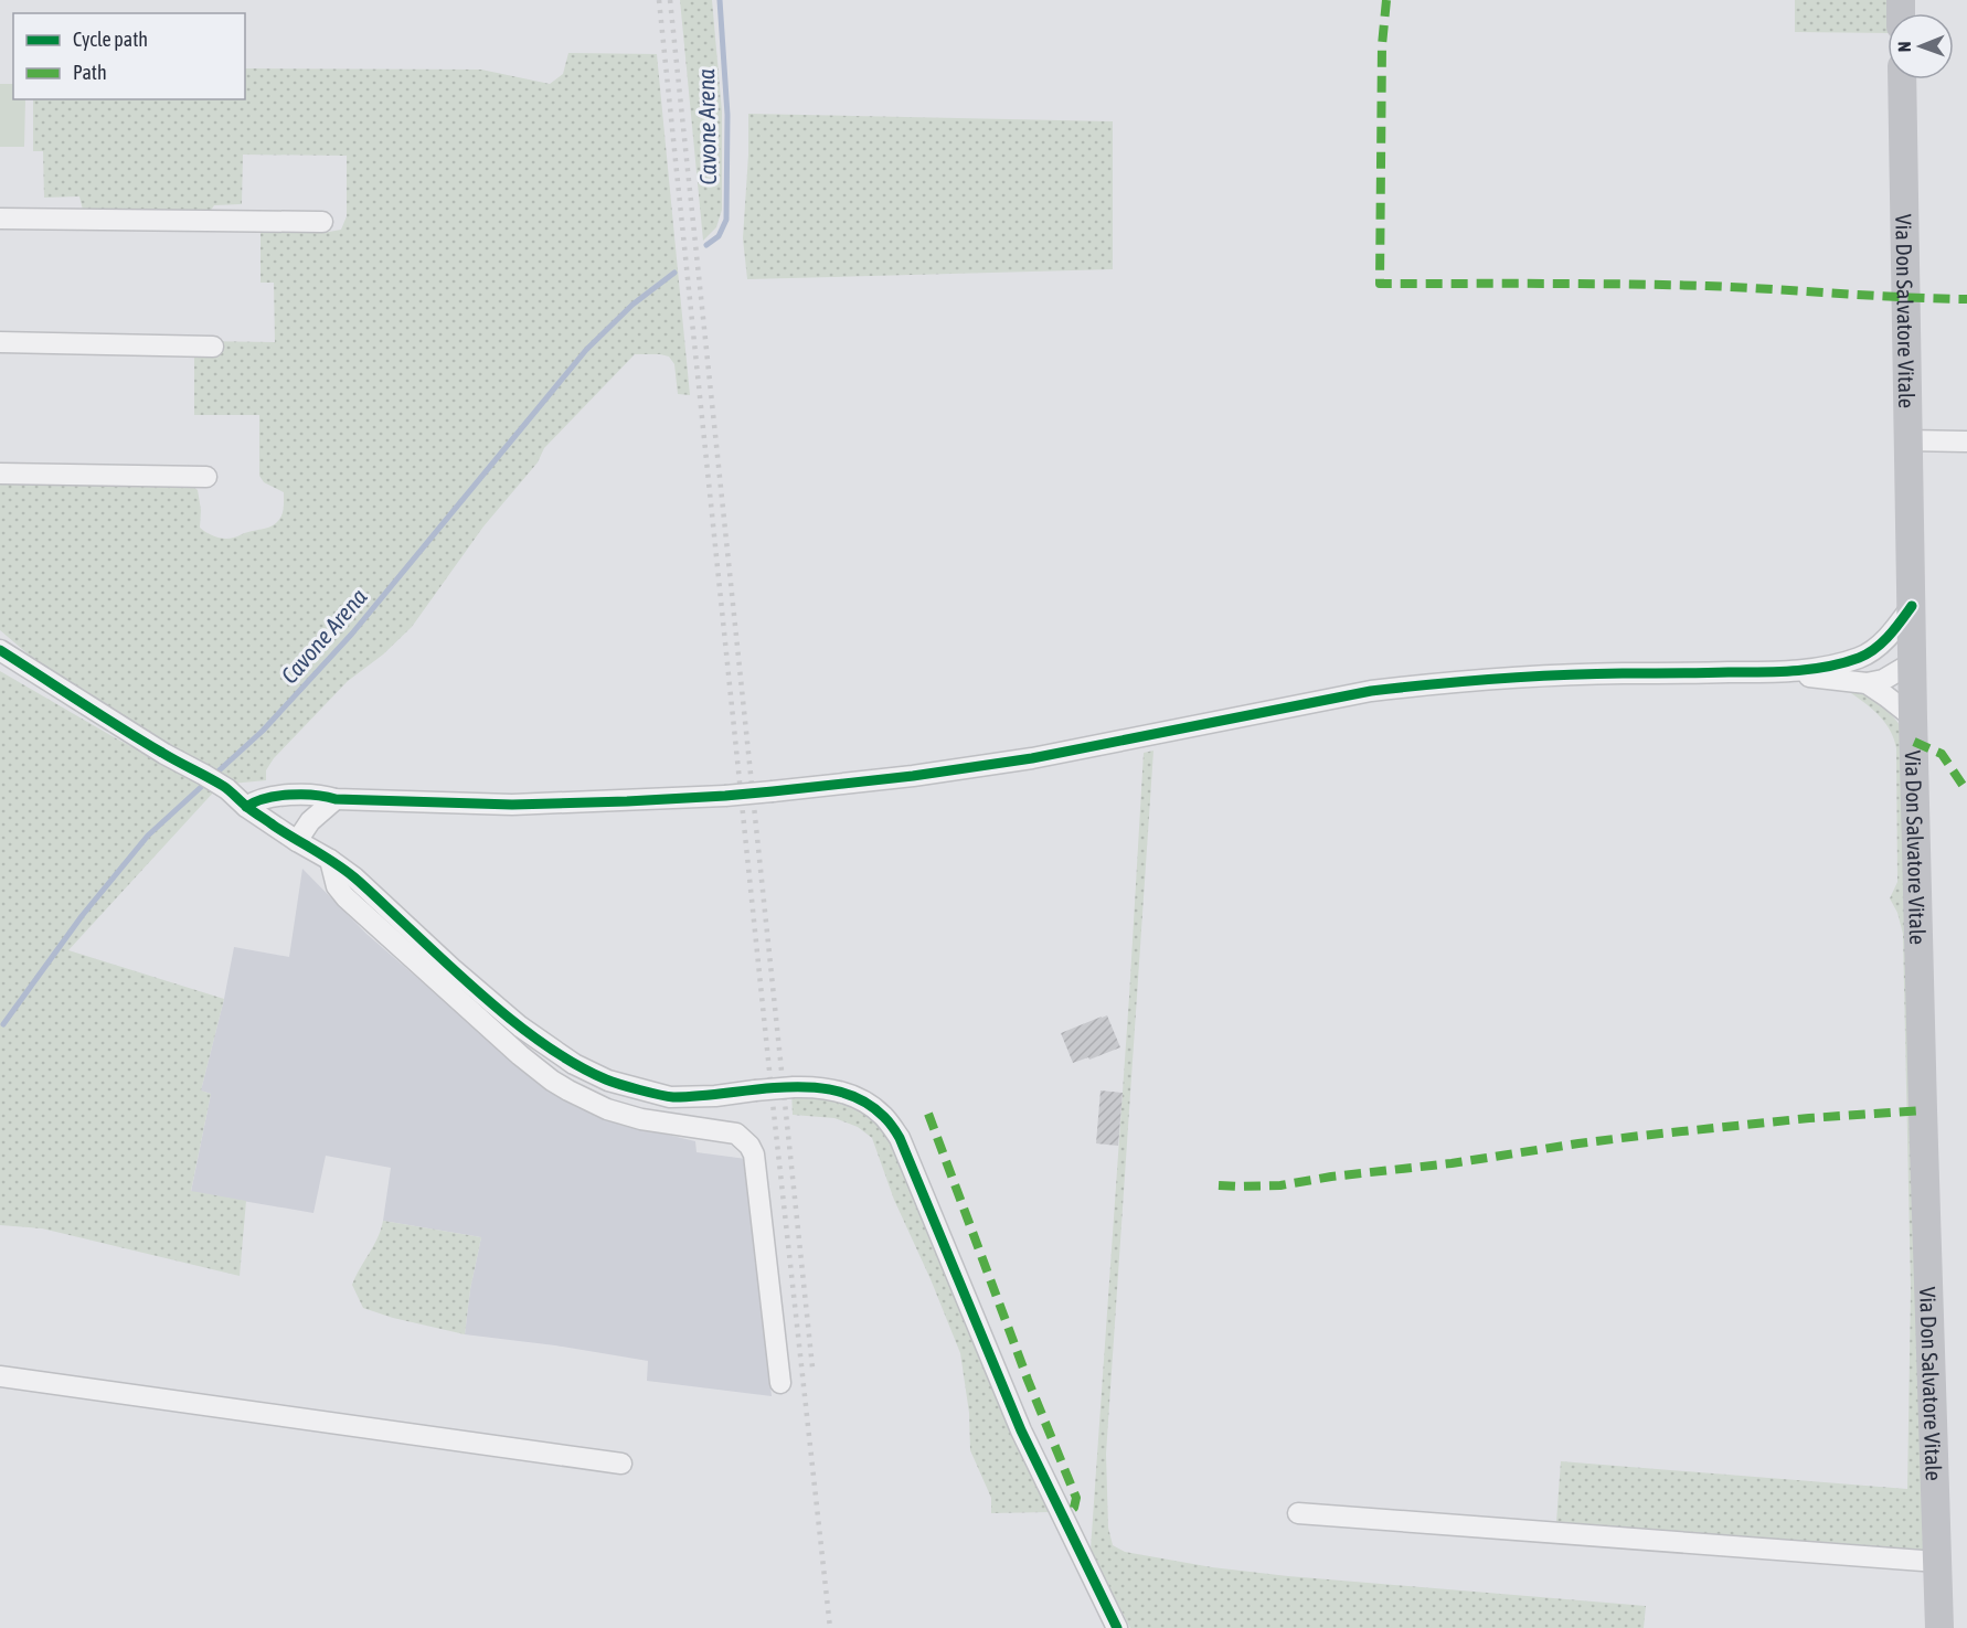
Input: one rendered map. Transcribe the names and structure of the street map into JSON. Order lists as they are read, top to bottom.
{
  "streets": {
    "street": ["Via Don Salvatore Vitale"]
  },
  "water": ["Cavone Arena"],
  "legend": ["Cycle path", "Path"],
  "north": "left"
}
